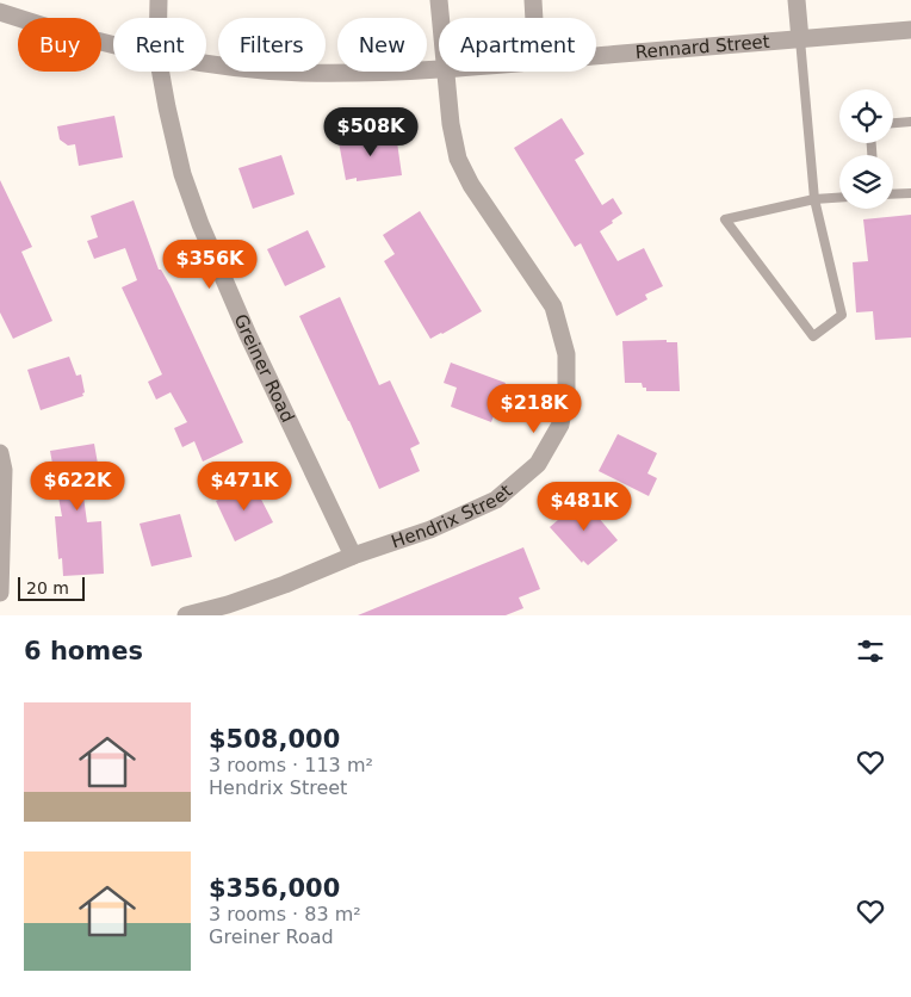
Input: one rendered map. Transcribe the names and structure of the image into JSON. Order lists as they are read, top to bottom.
{
  "streets": {
    "street": ["Rennard Street", "Greiner Road", "Hendrix Street"]
  },
  "crossings": [
    ["Greiner Road", "Hendrix Street"]
  ],
  "scale_bar": "20 m",
  "page": {
    "chip": [
      "Buy",
      "Rent",
      "Filters",
      "New",
      "Apartment"
    ],
    "price": [
      "$508K",
      "$356K",
      "$218K",
      "$622K",
      "$471K",
      "$481K"
    ],
    "scale": "20 m",
    "heading": "6 homes",
    "list": [
      {
        "name": "$508,000",
        "note": "3 rooms · 113 m² · Hendrix Street"
      },
      {
        "name": "$356,000",
        "note": "3 rooms · 83 m² · Greiner Road"
      }
    ]
  }
}
